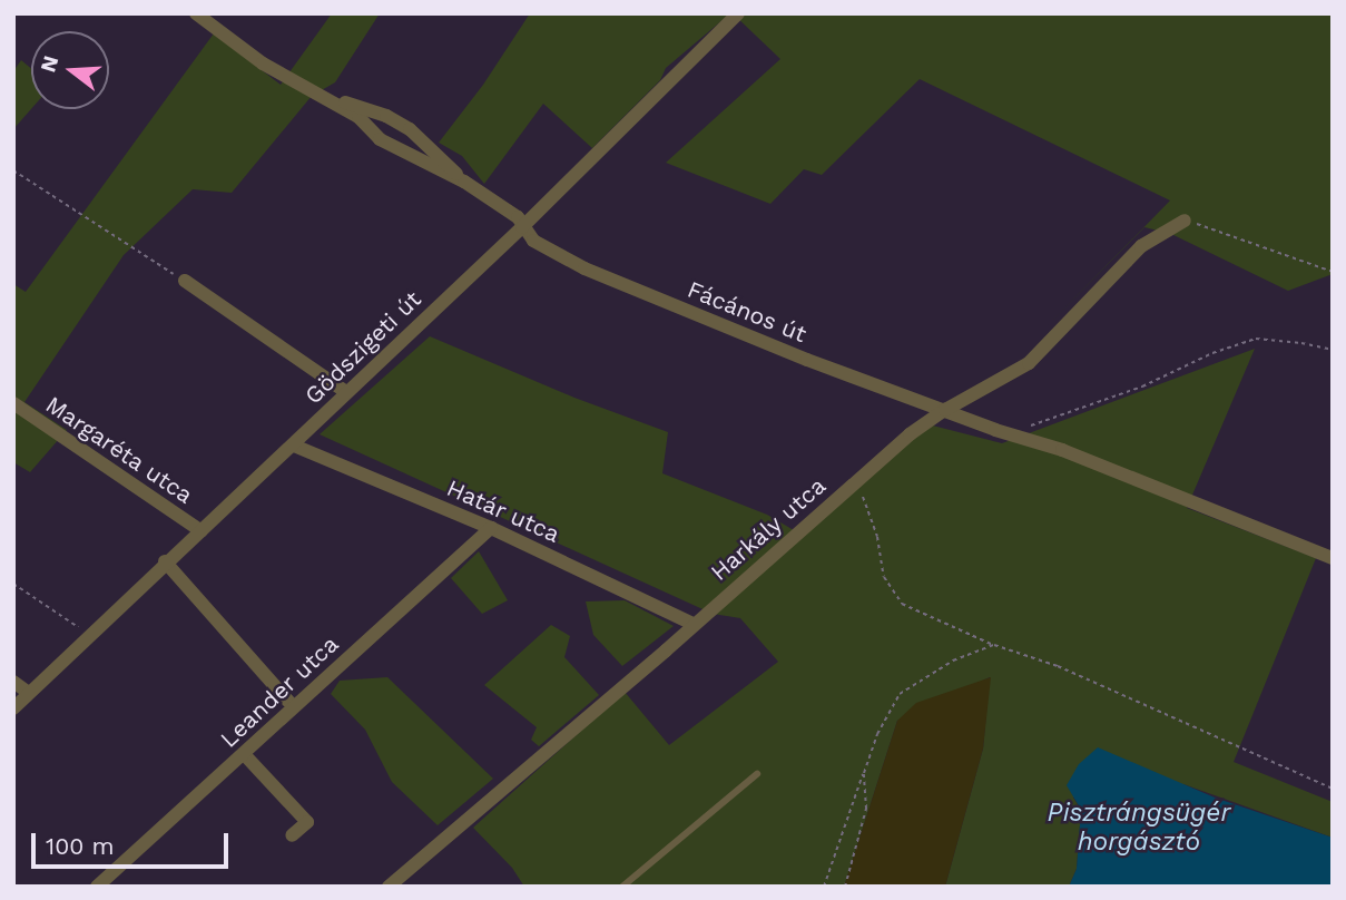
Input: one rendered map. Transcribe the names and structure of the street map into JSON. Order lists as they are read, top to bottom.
{
  "streets": {
    "street": [
      "Fácános út",
      "Gödszigeti út",
      "Margaréta utca",
      "Határ utca",
      "Harkály utca",
      "Leander utca"
    ]
  },
  "crossings": [
    ["Fácános út", "Gödszigeti út"],
    ["Fácános út", "Harkály utca"],
    ["Gödszigeti út", "Margaréta utca"],
    ["Gödszigeti út", "Határ utca"],
    ["Határ utca", "Harkály utca"],
    ["Határ utca", "Leander utca"]
  ],
  "water": ["Pisztrángsügér horgásztó"],
  "scale_bar": "100 m",
  "north": "left"
}
